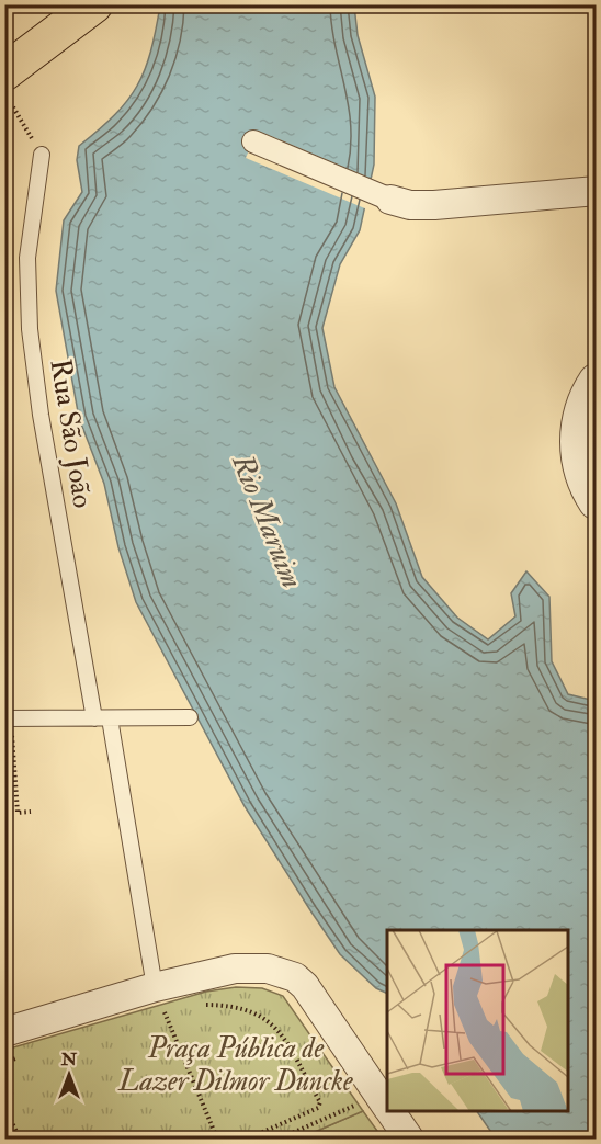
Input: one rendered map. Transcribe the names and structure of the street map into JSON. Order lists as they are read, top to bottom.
{
  "streets": {
    "lane": ["Rua São João"]
  },
  "water": ["Rio Maruim"],
  "parks": ["Praça Pública de Lazer Dilmor Duncke"],
  "north": "top"
}
